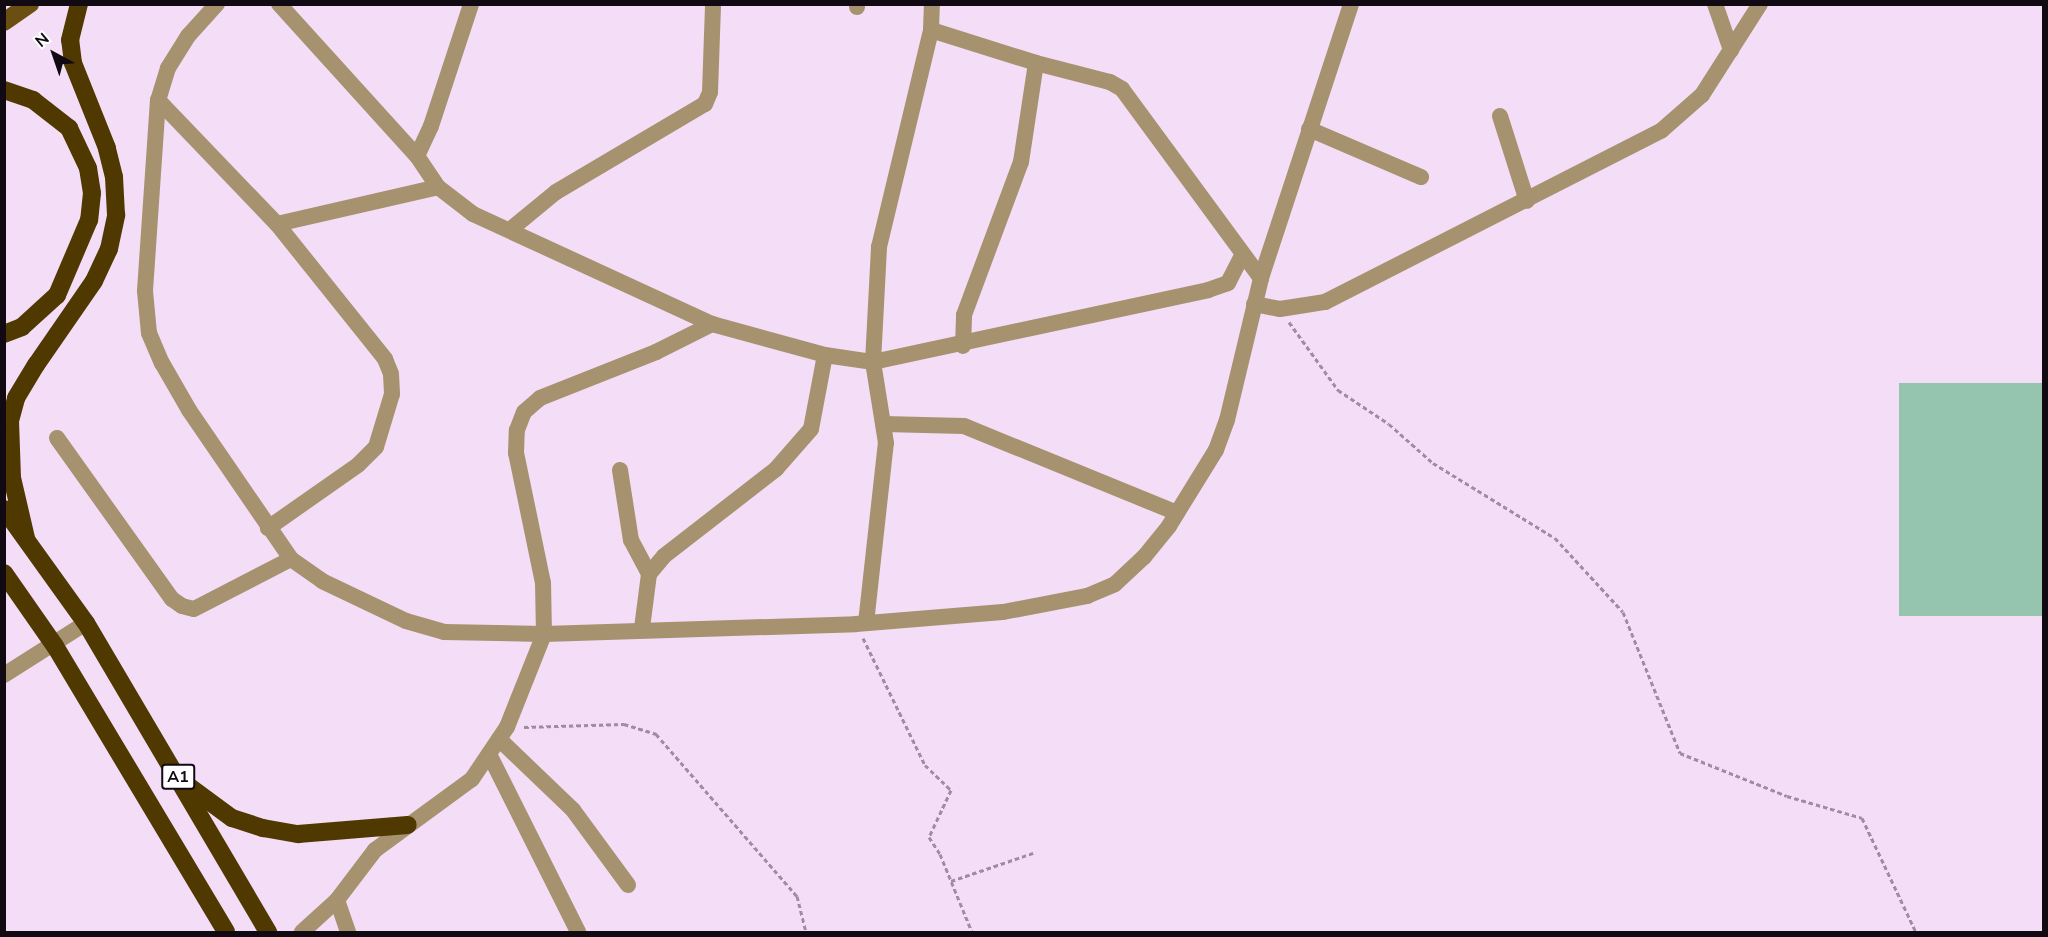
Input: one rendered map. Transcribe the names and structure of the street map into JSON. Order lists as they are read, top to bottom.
{
  "streets": {
    "highway": ["A1"]
  },
  "north": "top left"
}
